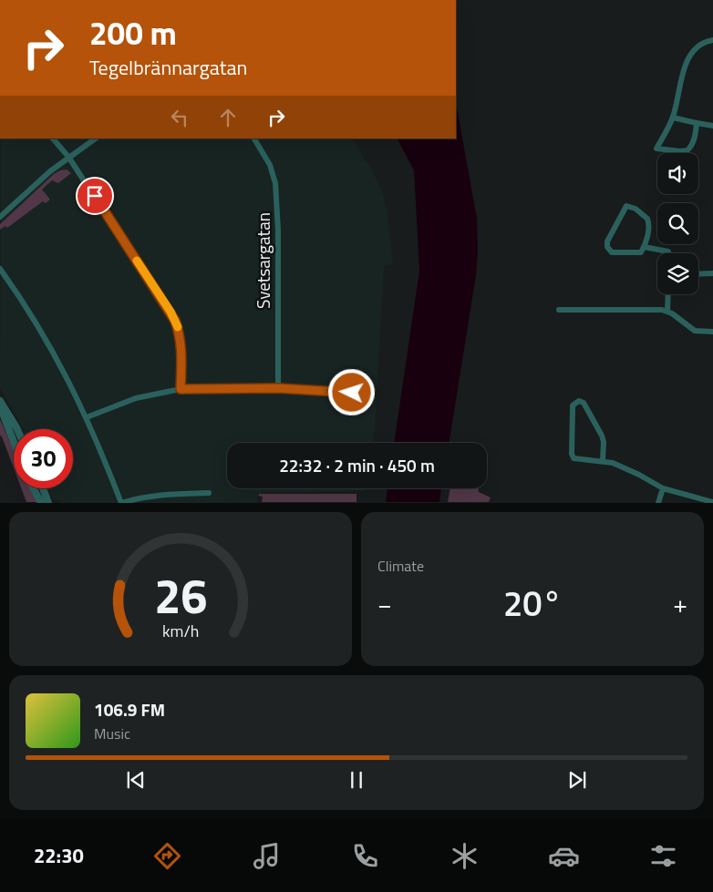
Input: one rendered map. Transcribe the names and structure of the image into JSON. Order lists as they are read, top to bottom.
{
  "streets": {
    "street": ["Svetsargatan"]
  },
  "page": {
    "turn": ["200 m", "Tegelbrännargatan"],
    "limit": "30",
    "trip": "22:32 · 2 min · 450 m",
    "tile": "Climate",
    "heat": ["−", "20°", "+"],
    "song": ["106.9 FM", "Music"],
    "tabs": "22:30",
    "gauge": ["26", "km/h"]
  }
}
